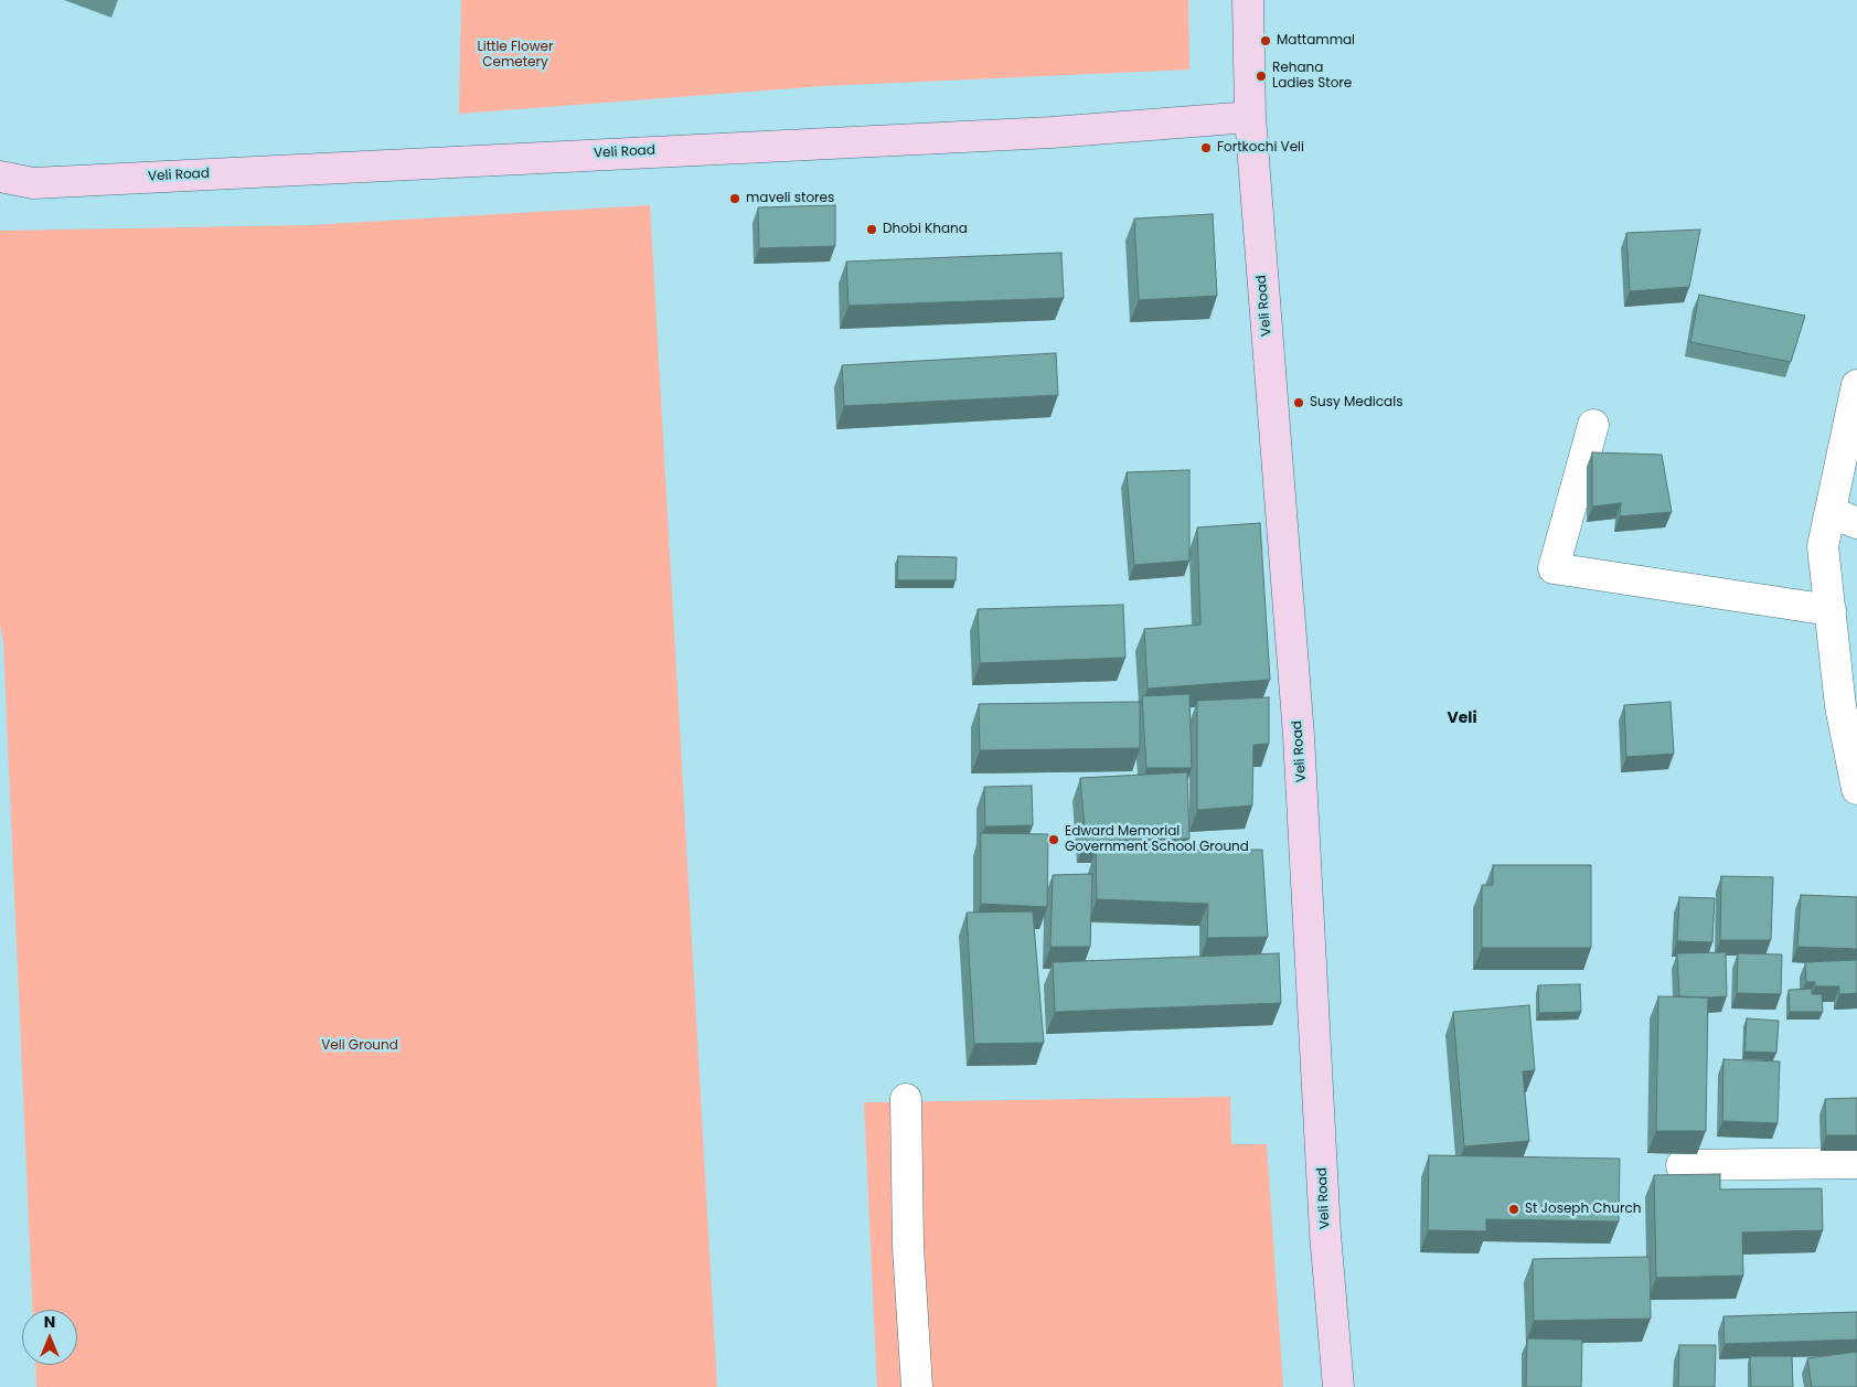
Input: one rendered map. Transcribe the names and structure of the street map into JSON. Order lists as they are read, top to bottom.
{
  "streets": {
    "main road": ["Veli Road"]
  },
  "districts": ["Veli"],
  "parks": ["Little Flower Cemetery", "Veli Ground"],
  "places": [
    "Mattammal",
    "Rehana Ladies Store",
    "Fortkochi Veli",
    "maveli stores",
    "Dhobi Khana",
    "Susy Medicals",
    "Edward Memorial Government School Ground",
    "St Joseph Church"
  ],
  "north": "top"
}
